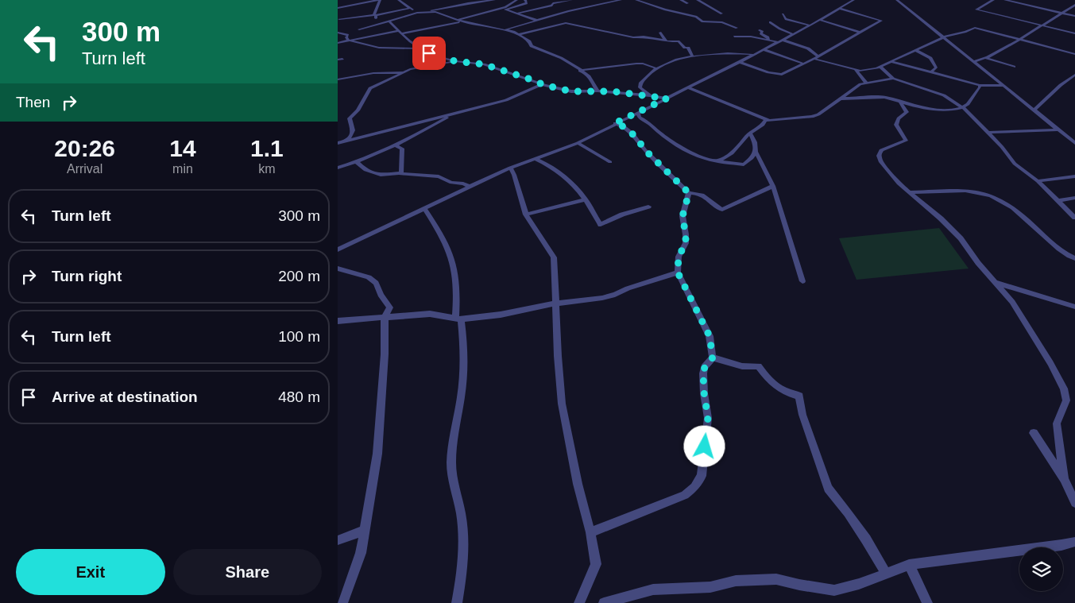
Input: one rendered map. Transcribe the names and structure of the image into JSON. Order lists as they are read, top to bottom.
{
  "page": {
    "turn": ["300 m", "Turn left"],
    "then": "Then",
    "eta": [
      "20:26",
      "Arrival",
      "14",
      "min",
      "1.1",
      "km"
    ],
    "list": [
      {
        "name": "Turn left",
        "value": "300 m"
      },
      {
        "name": "Turn right",
        "value": "200 m"
      },
      {
        "name": "Turn left",
        "value": "100 m"
      },
      {
        "name": "Arrive at destination",
        "value": "480 m"
      }
    ],
    "buttons": ["Exit", "Share"]
  }
}
